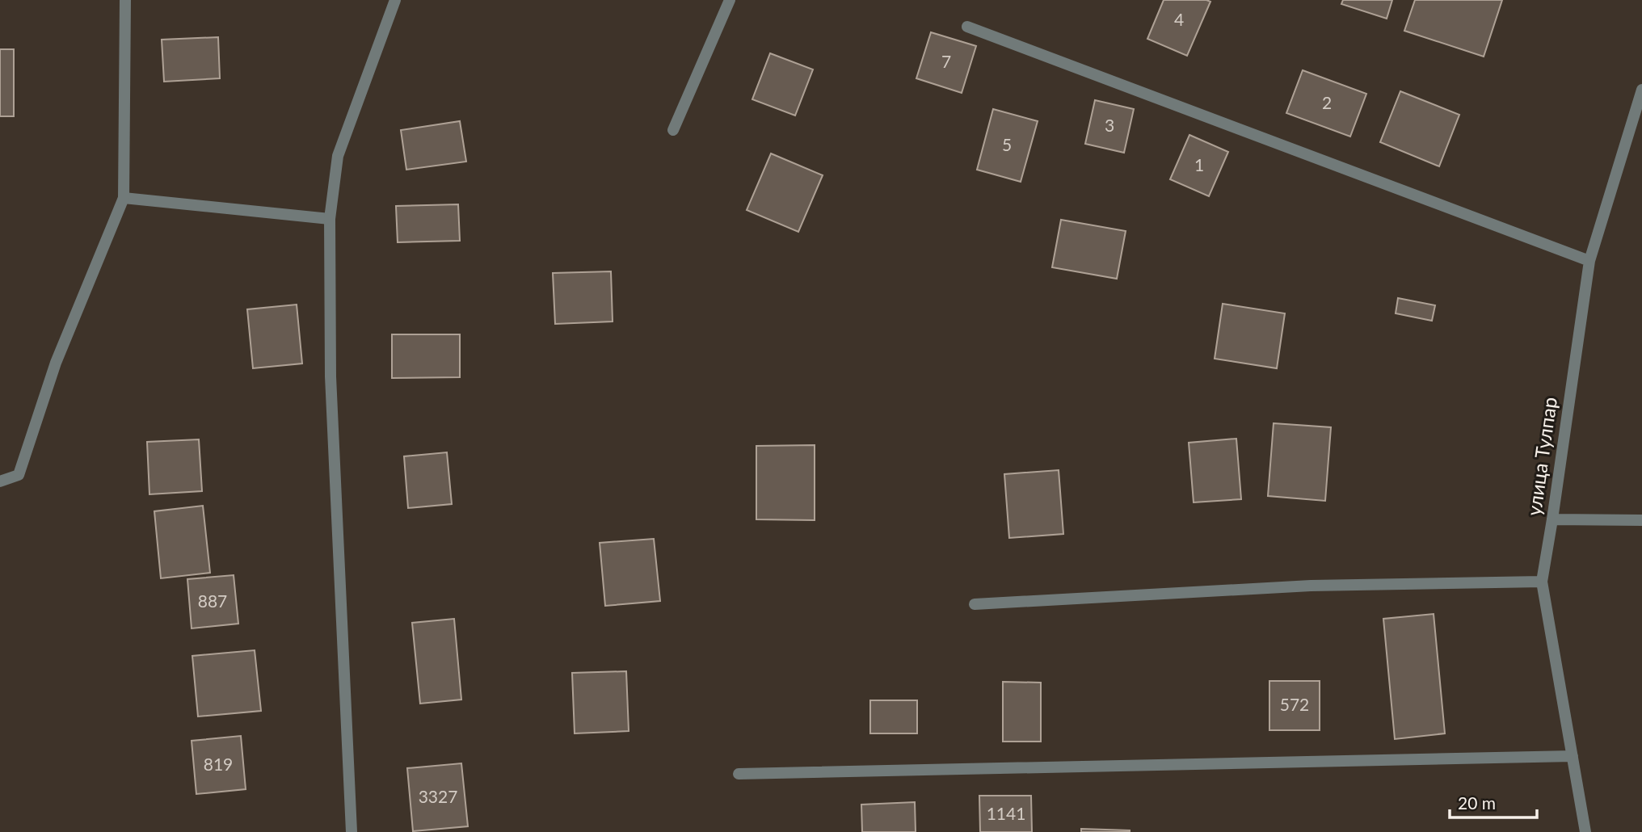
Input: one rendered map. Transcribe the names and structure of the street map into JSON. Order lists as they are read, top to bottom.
{
  "streets": {
    "street": ["улица Тулпар"]
  },
  "house_numbers": [
    "4",
    "7",
    "2",
    "3",
    "5",
    "1",
    "887",
    "572",
    "819",
    "3327",
    "1141"
  ],
  "scale_bar": "20 m"
}
